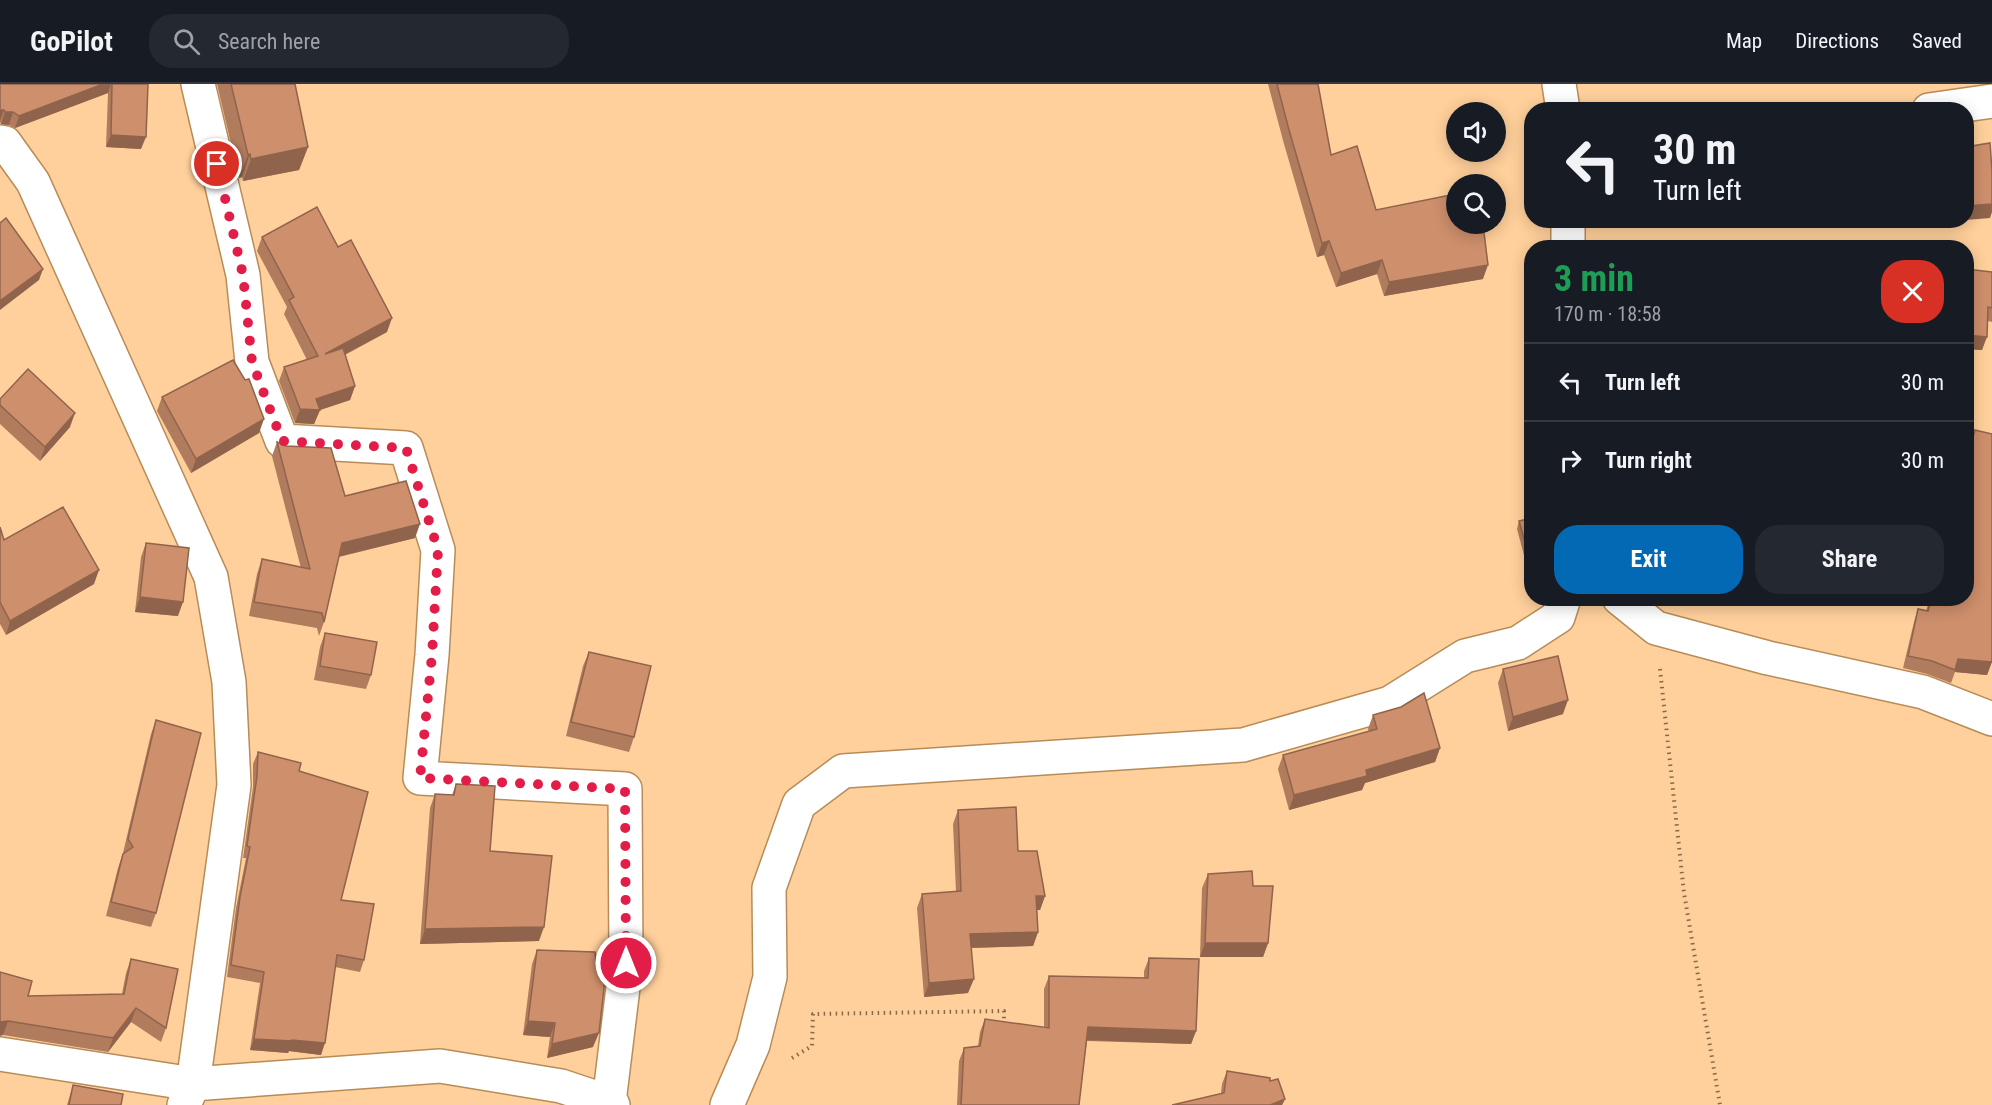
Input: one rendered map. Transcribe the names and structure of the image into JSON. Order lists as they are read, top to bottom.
{
  "page": {
    "header": "GoPilot",
    "search": "Search here",
    "nav": ["Map", "Directions", "Saved"],
    "turn": ["30 m", "Turn left"],
    "heading": ["3 min", "170 m · 18:58"],
    "list": [
      {
        "name": "Turn left",
        "value": "30 m"
      },
      {
        "name": "Turn right",
        "value": "30 m"
      }
    ],
    "buttons": ["Exit", "Share"]
  }
}
